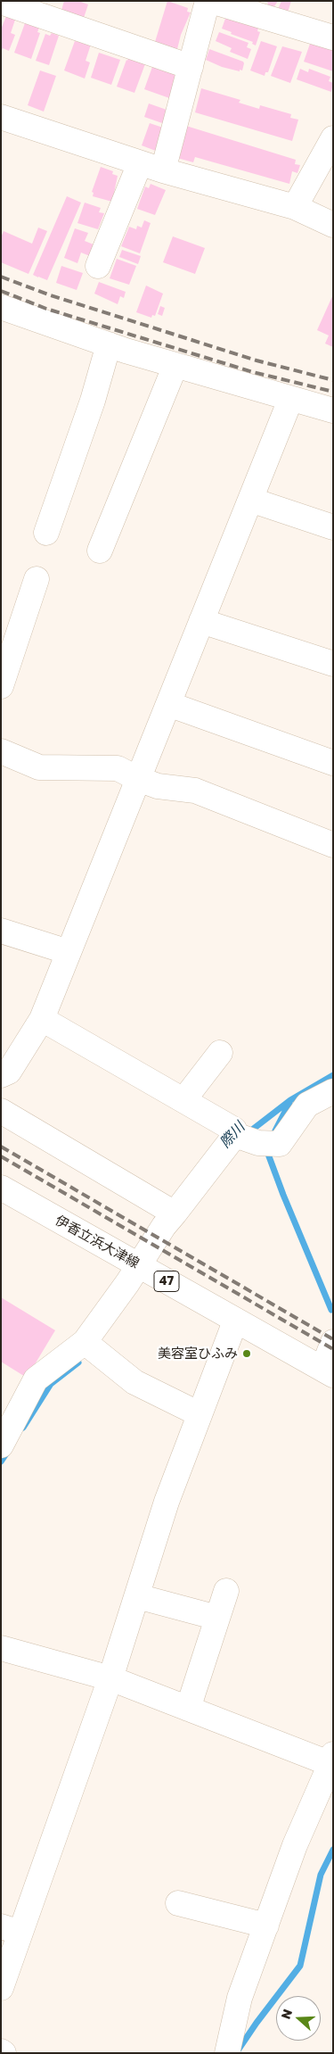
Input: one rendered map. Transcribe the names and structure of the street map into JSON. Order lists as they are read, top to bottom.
{
  "streets": {
    "street": ["伊香立浜大津線", "47"]
  },
  "water": ["際川"],
  "places": ["美容室ひふみ"],
  "north": "left"
}
